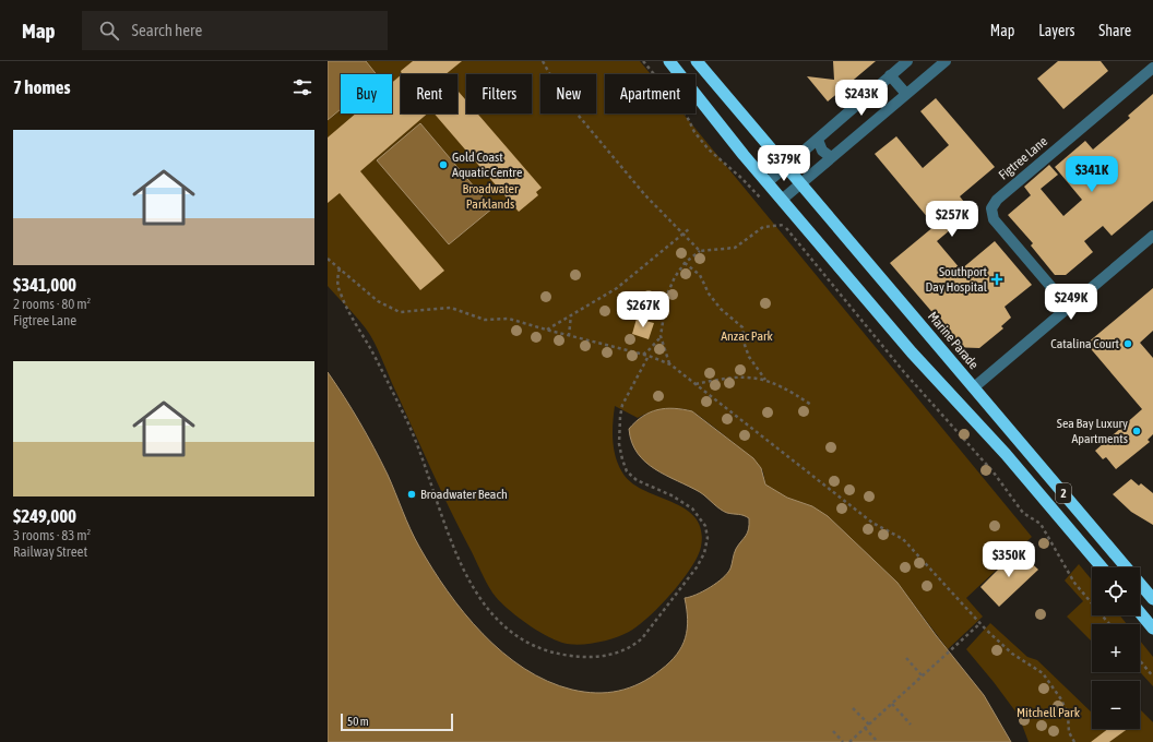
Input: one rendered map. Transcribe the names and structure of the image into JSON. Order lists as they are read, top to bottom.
{
  "streets": {
    "highway": ["Marine Parade", "2"],
    "street": ["Figtree Lane"]
  },
  "parks": ["Broadwater Parklands", "Anzac Park", "Mitchell Park"],
  "places": {
    "other": [
      "Gold Coast Aquatic Centre",
      "Catalina Court",
      "Sea Bay Luxury Apartments",
      "Broadwater Beach"
    ],
    "health": ["Southport Day Hospital"]
  },
  "scale_bar": "50 m",
  "page": {
    "header": "Map",
    "search": "Search here",
    "nav": ["Map", "Layers", "Share"],
    "heading": "7 homes",
    "chip": [
      "Buy",
      "Rent",
      "Filters",
      "New",
      "Apartment"
    ],
    "price": [
      "$243K",
      "$379K",
      "$341K",
      "$257K",
      "$249K",
      "$267K",
      "$350K"
    ],
    "list": [
      {
        "name": "$341,000",
        "note": "2 rooms · 80 m² · Figtree Lane"
      },
      {
        "name": "$249,000",
        "note": "3 rooms · 83 m² · Railway Street"
      }
    ],
    "map_buttons": ["+", "−"],
    "scale": "50 m"
  }
}
